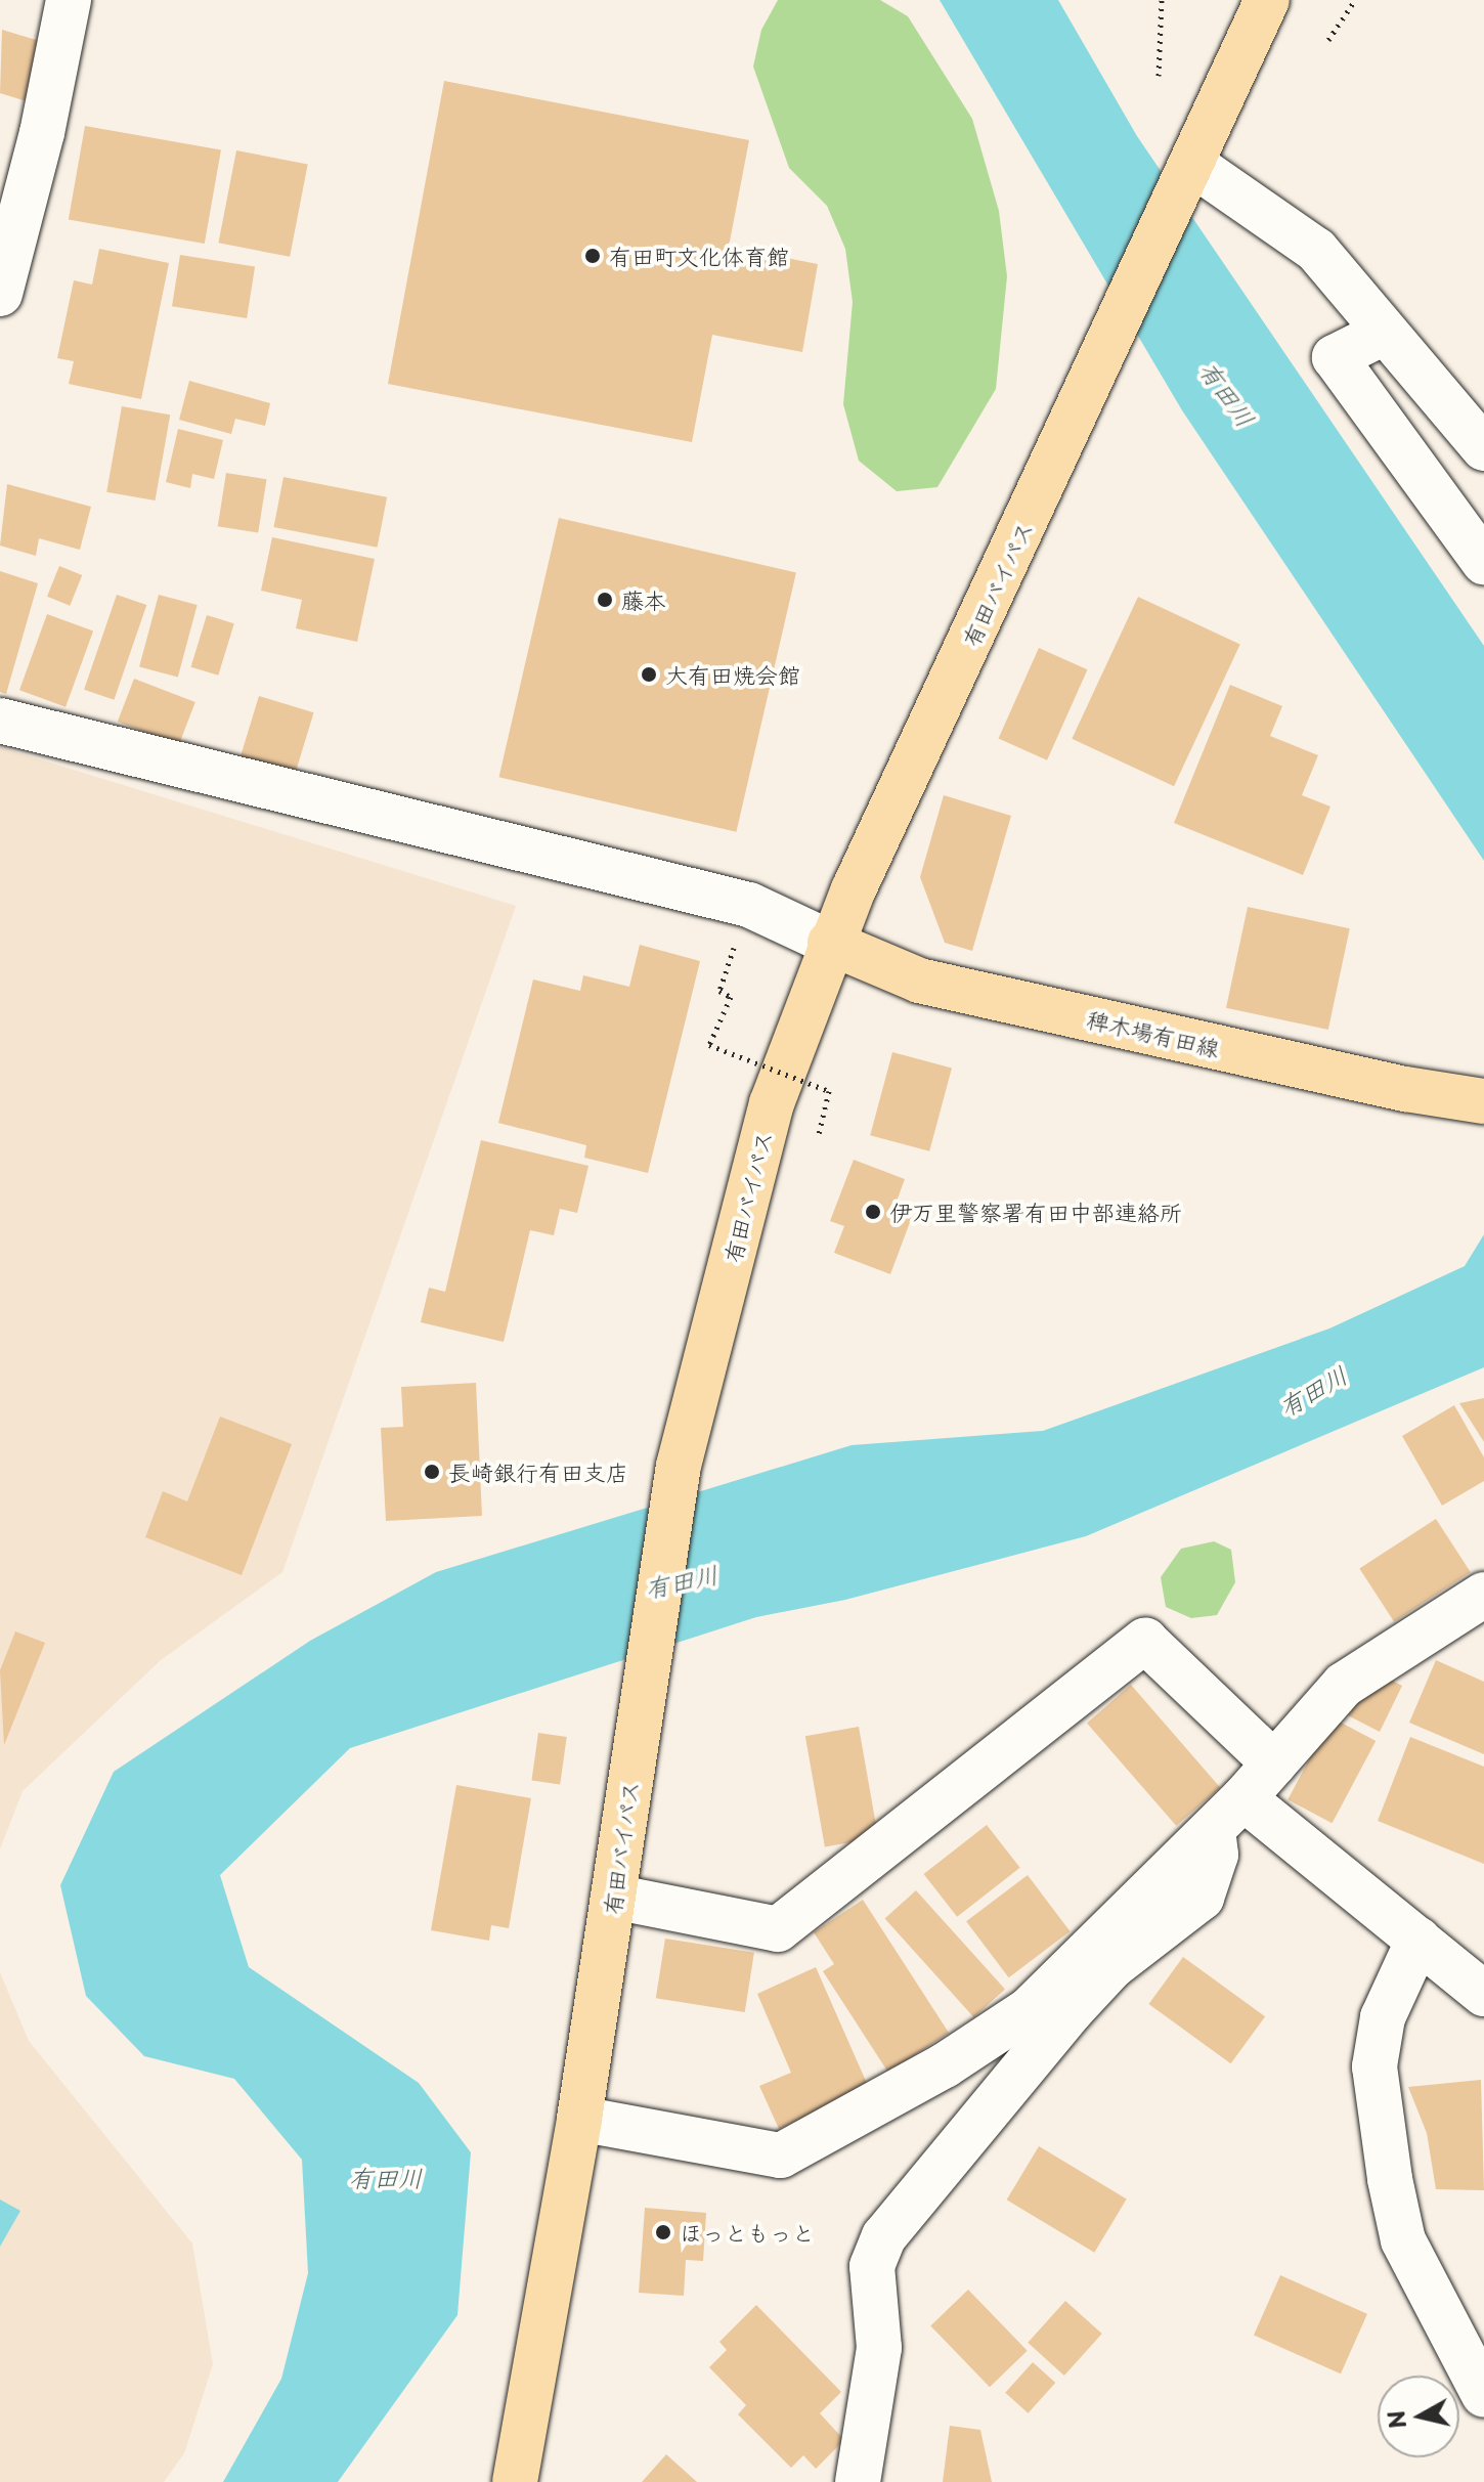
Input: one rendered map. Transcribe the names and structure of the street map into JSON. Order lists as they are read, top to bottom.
{
  "streets": {
    "main road": ["有田バイパス", "稗木場有田線"]
  },
  "crossings": [
    ["有田バイパス", "稗木場有田線"]
  ],
  "water": ["有田川"],
  "places": [
    "有田町文化体育館",
    "藤本",
    "大有田焼会館",
    "伊万里警察署有田中部連絡所",
    "長崎銀行有田支店",
    "ほっともっと"
  ],
  "north": "left"
}
